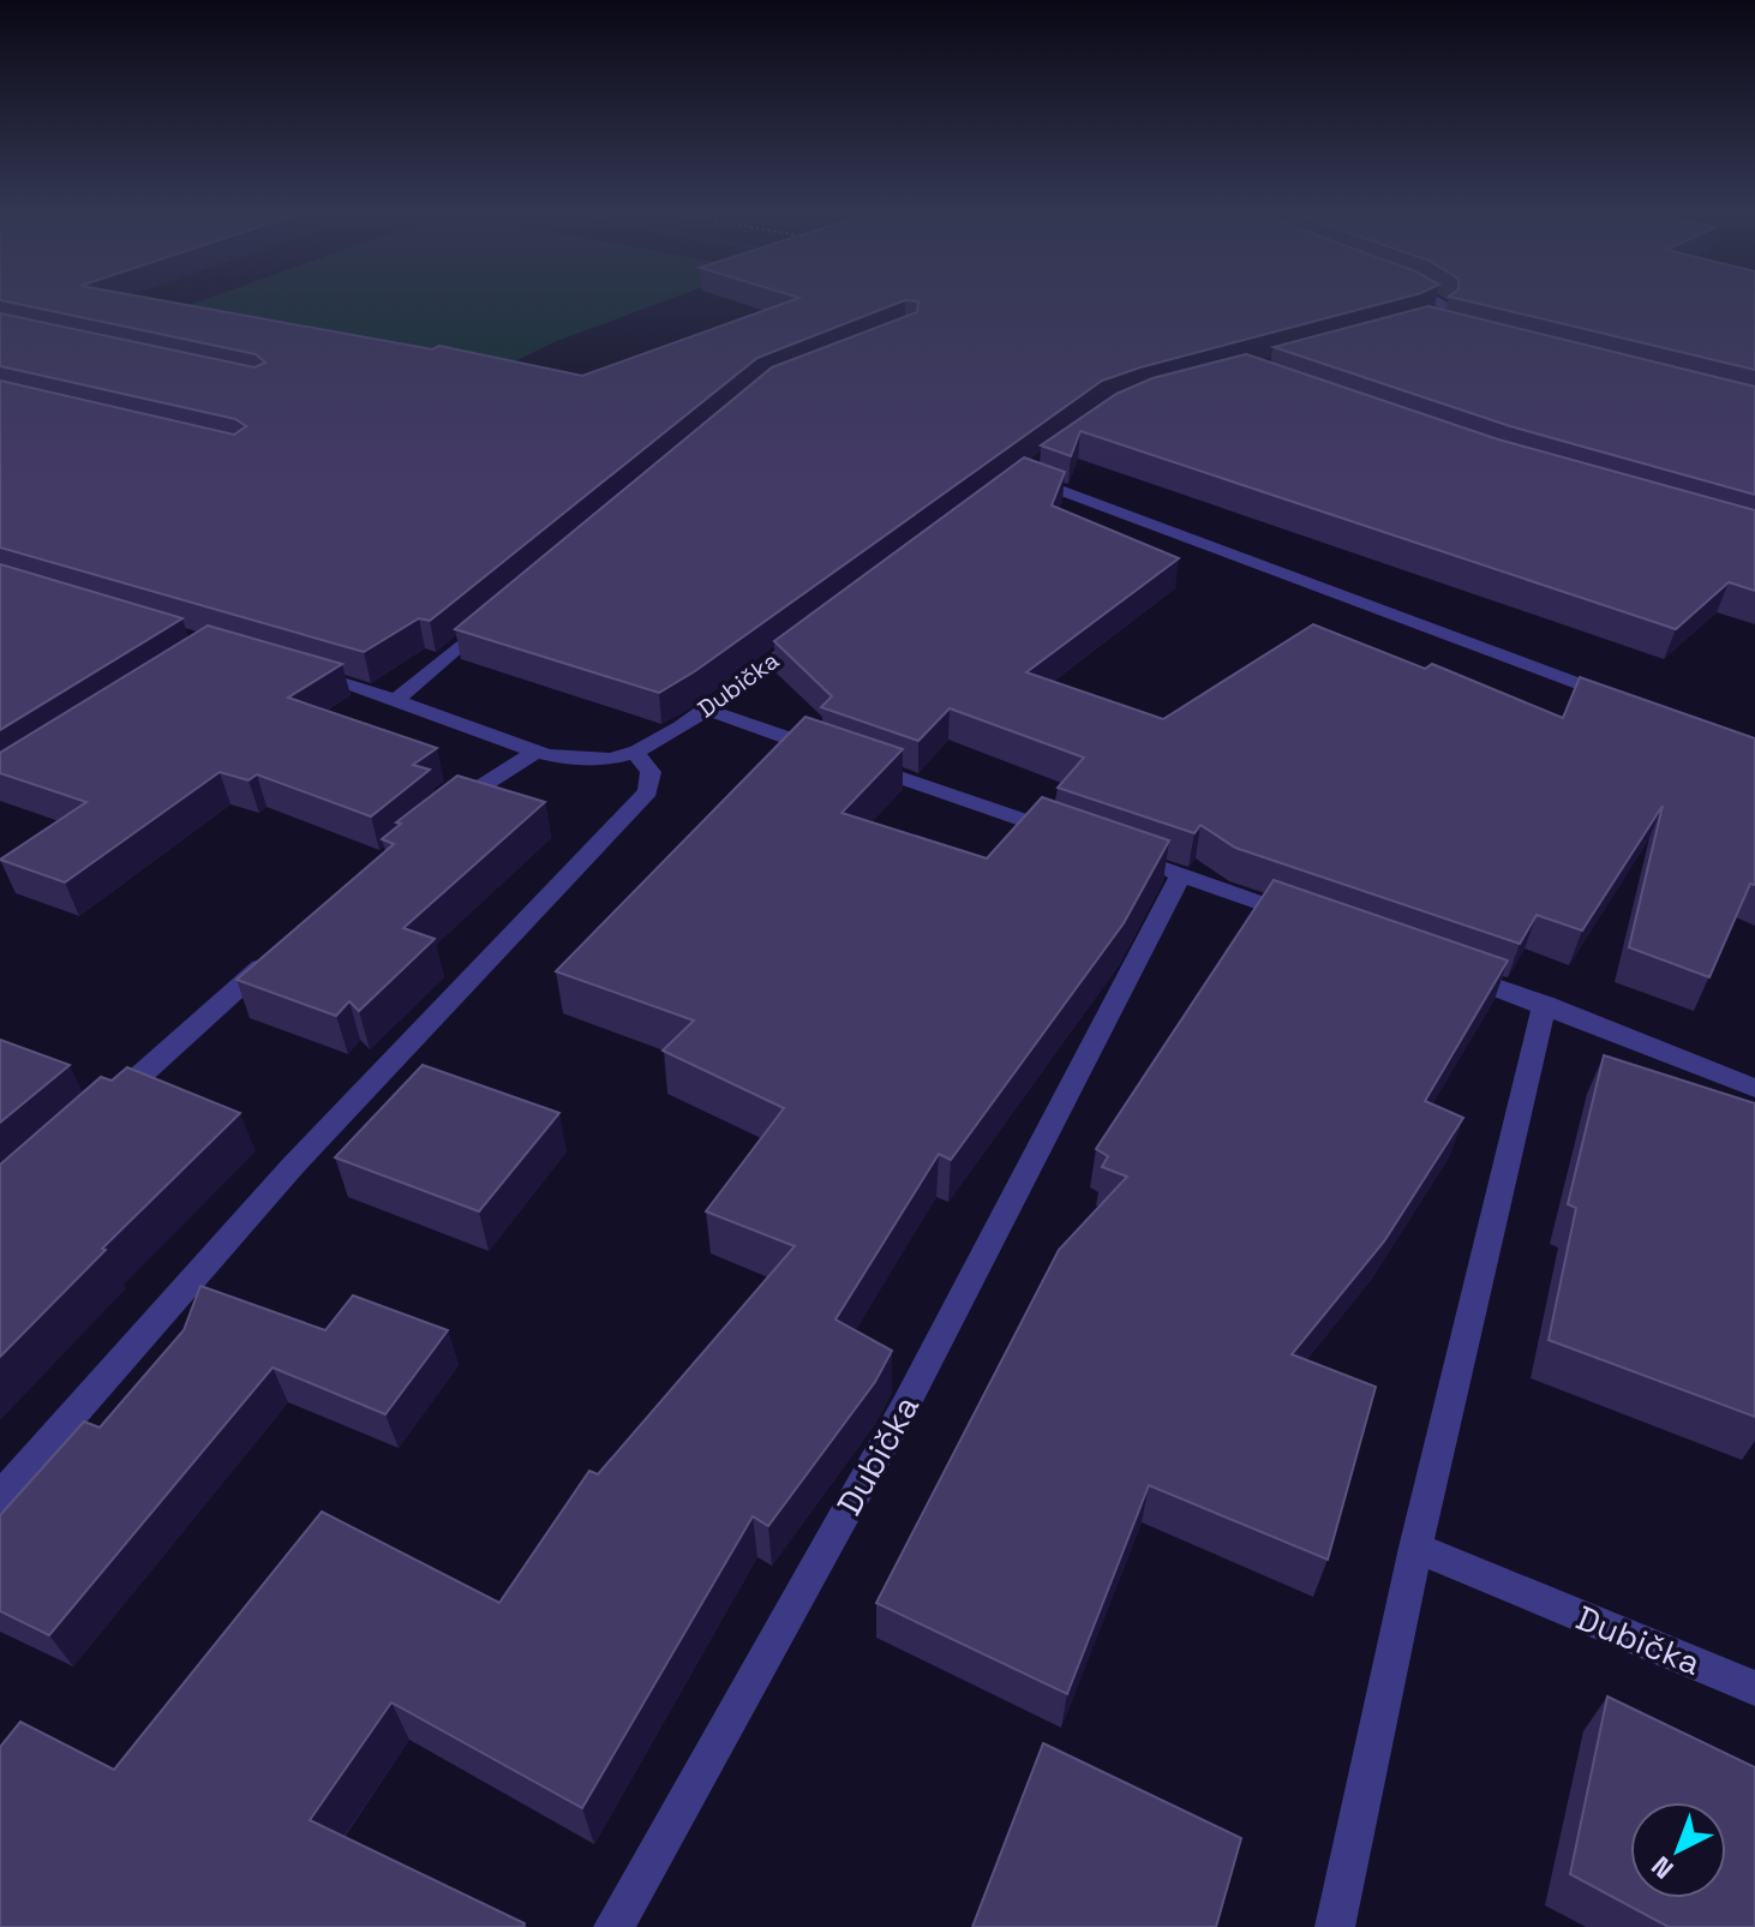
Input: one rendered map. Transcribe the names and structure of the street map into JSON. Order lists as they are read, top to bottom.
{
  "streets": {
    "street": ["Dubička"]
  },
  "north": "bottom left"
}
